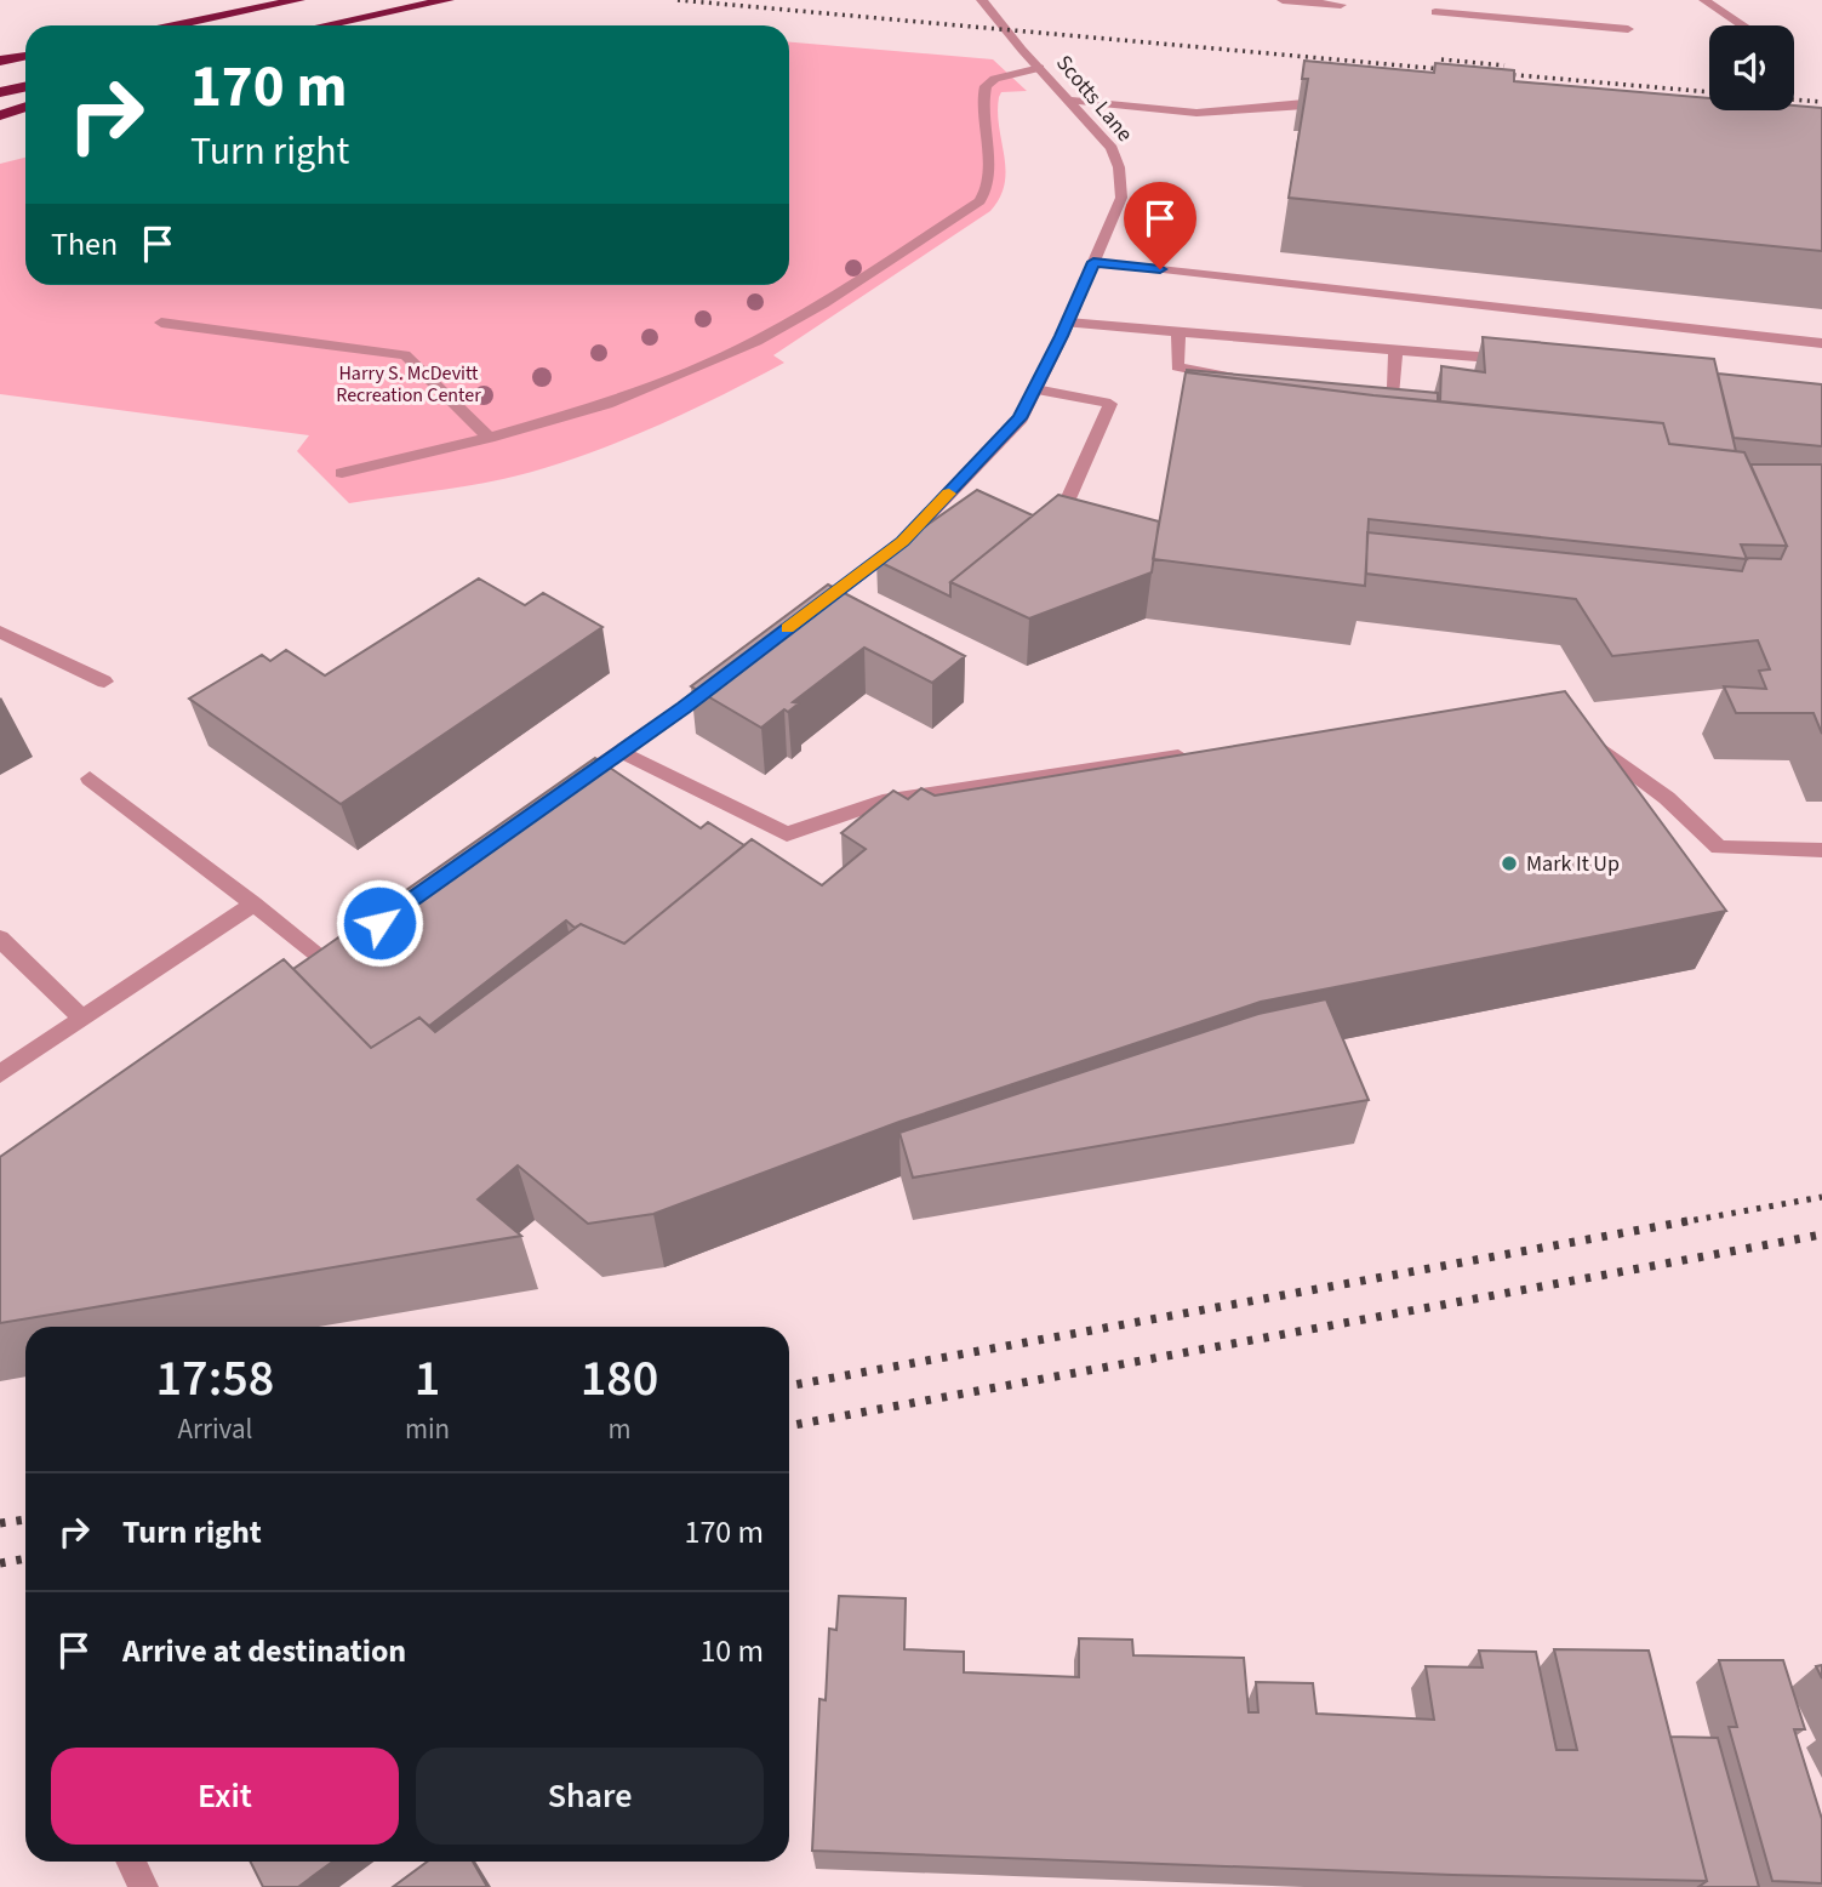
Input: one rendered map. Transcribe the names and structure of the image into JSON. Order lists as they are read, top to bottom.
{
  "streets": {
    "street": ["Scotts Lane"]
  },
  "parks": ["Harry S. McDevitt Recreation Center"],
  "places": ["Mark It Up"],
  "page": {
    "turn": ["170 m", "Turn right"],
    "then": "Then",
    "eta": [
      "17:58",
      "Arrival",
      "1",
      "min",
      "180",
      "m"
    ],
    "list": [
      {
        "name": "Turn right",
        "value": "170 m"
      },
      {
        "name": "Arrive at destination",
        "value": "10 m"
      }
    ],
    "buttons": ["Exit", "Share"]
  }
}
